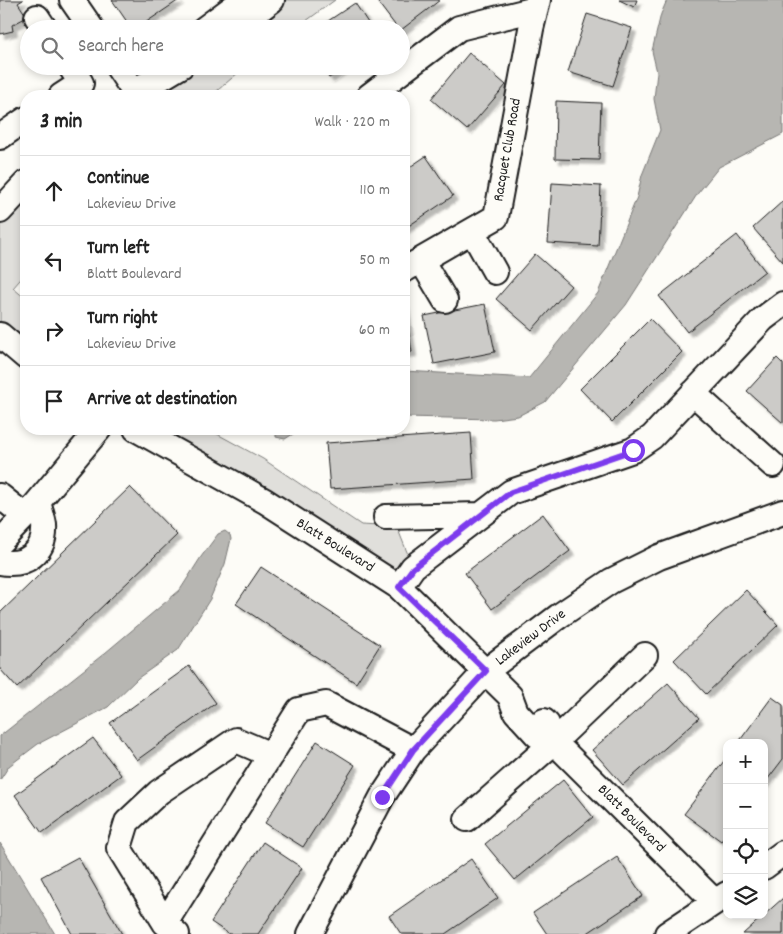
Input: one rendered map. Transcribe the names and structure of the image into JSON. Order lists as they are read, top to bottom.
{
  "streets": {
    "street": ["Racquet Club Road", "Blatt Boulevard", "Lakeview Drive"]
  },
  "crossings": [
    ["Blatt Boulevard", "Lakeview Drive"]
  ],
  "page": {
    "search": "Search here",
    "heading": ["3 min", "Walk · 220 m"],
    "list": [
      ["Continue", "Lakeview Drive", "110 m"],
      ["Turn left", "Blatt Boulevard", "50 m"],
      ["Turn right", "Lakeview Drive", "60 m"],
      "Arrive at destination"
    ],
    "map_buttons": ["+", "−"]
  }
}
